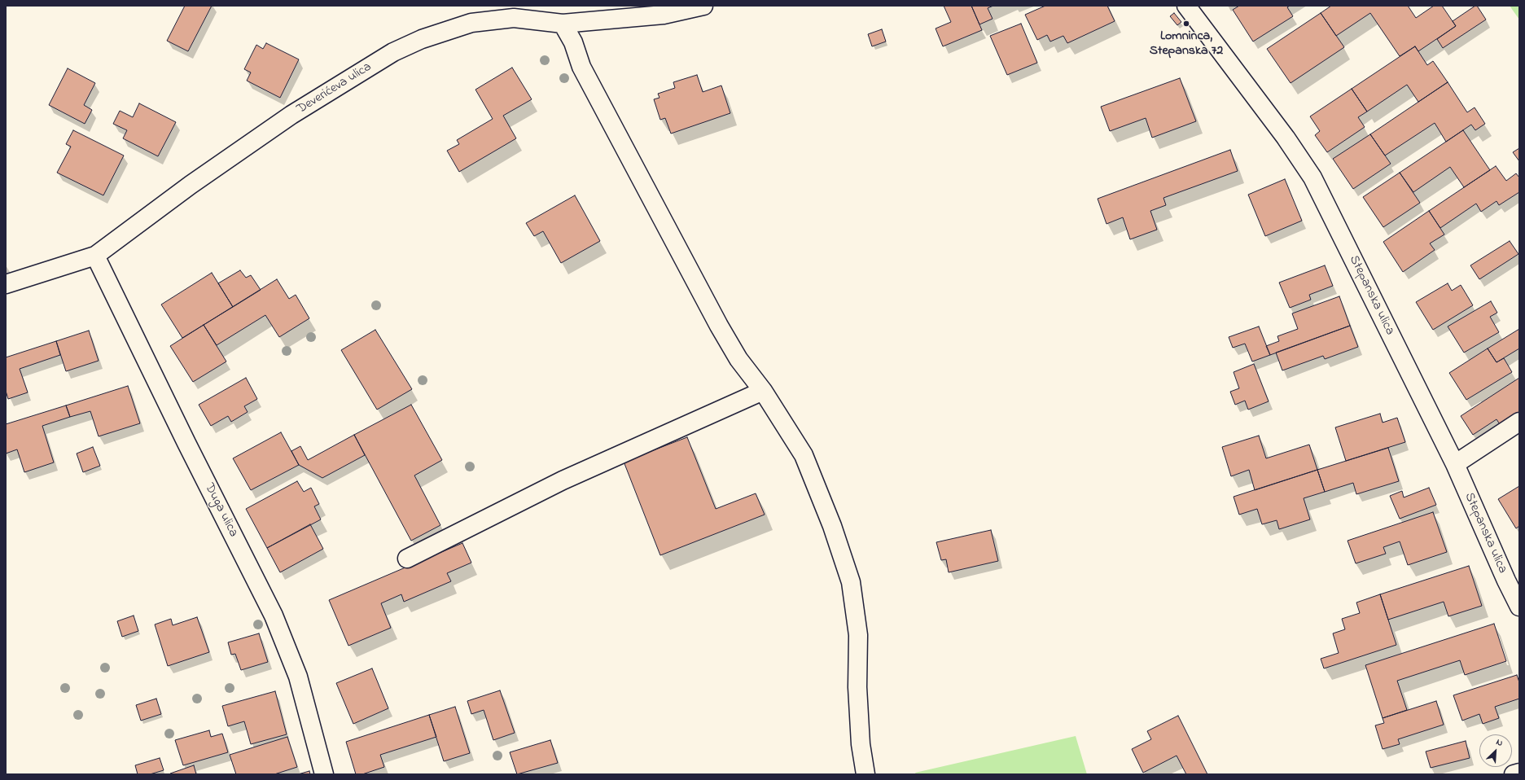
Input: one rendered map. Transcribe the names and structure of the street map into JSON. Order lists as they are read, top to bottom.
{
  "streets": {
    "street": ["Deverićeva ulica", "Stepanska ulica", "Duga ulica"]
  },
  "crossings": [
    ["Deverićeva ulica", "Duga ulica"]
  ],
  "places": ["Lomninca, Stepanska 72"],
  "north": "top right"
}
